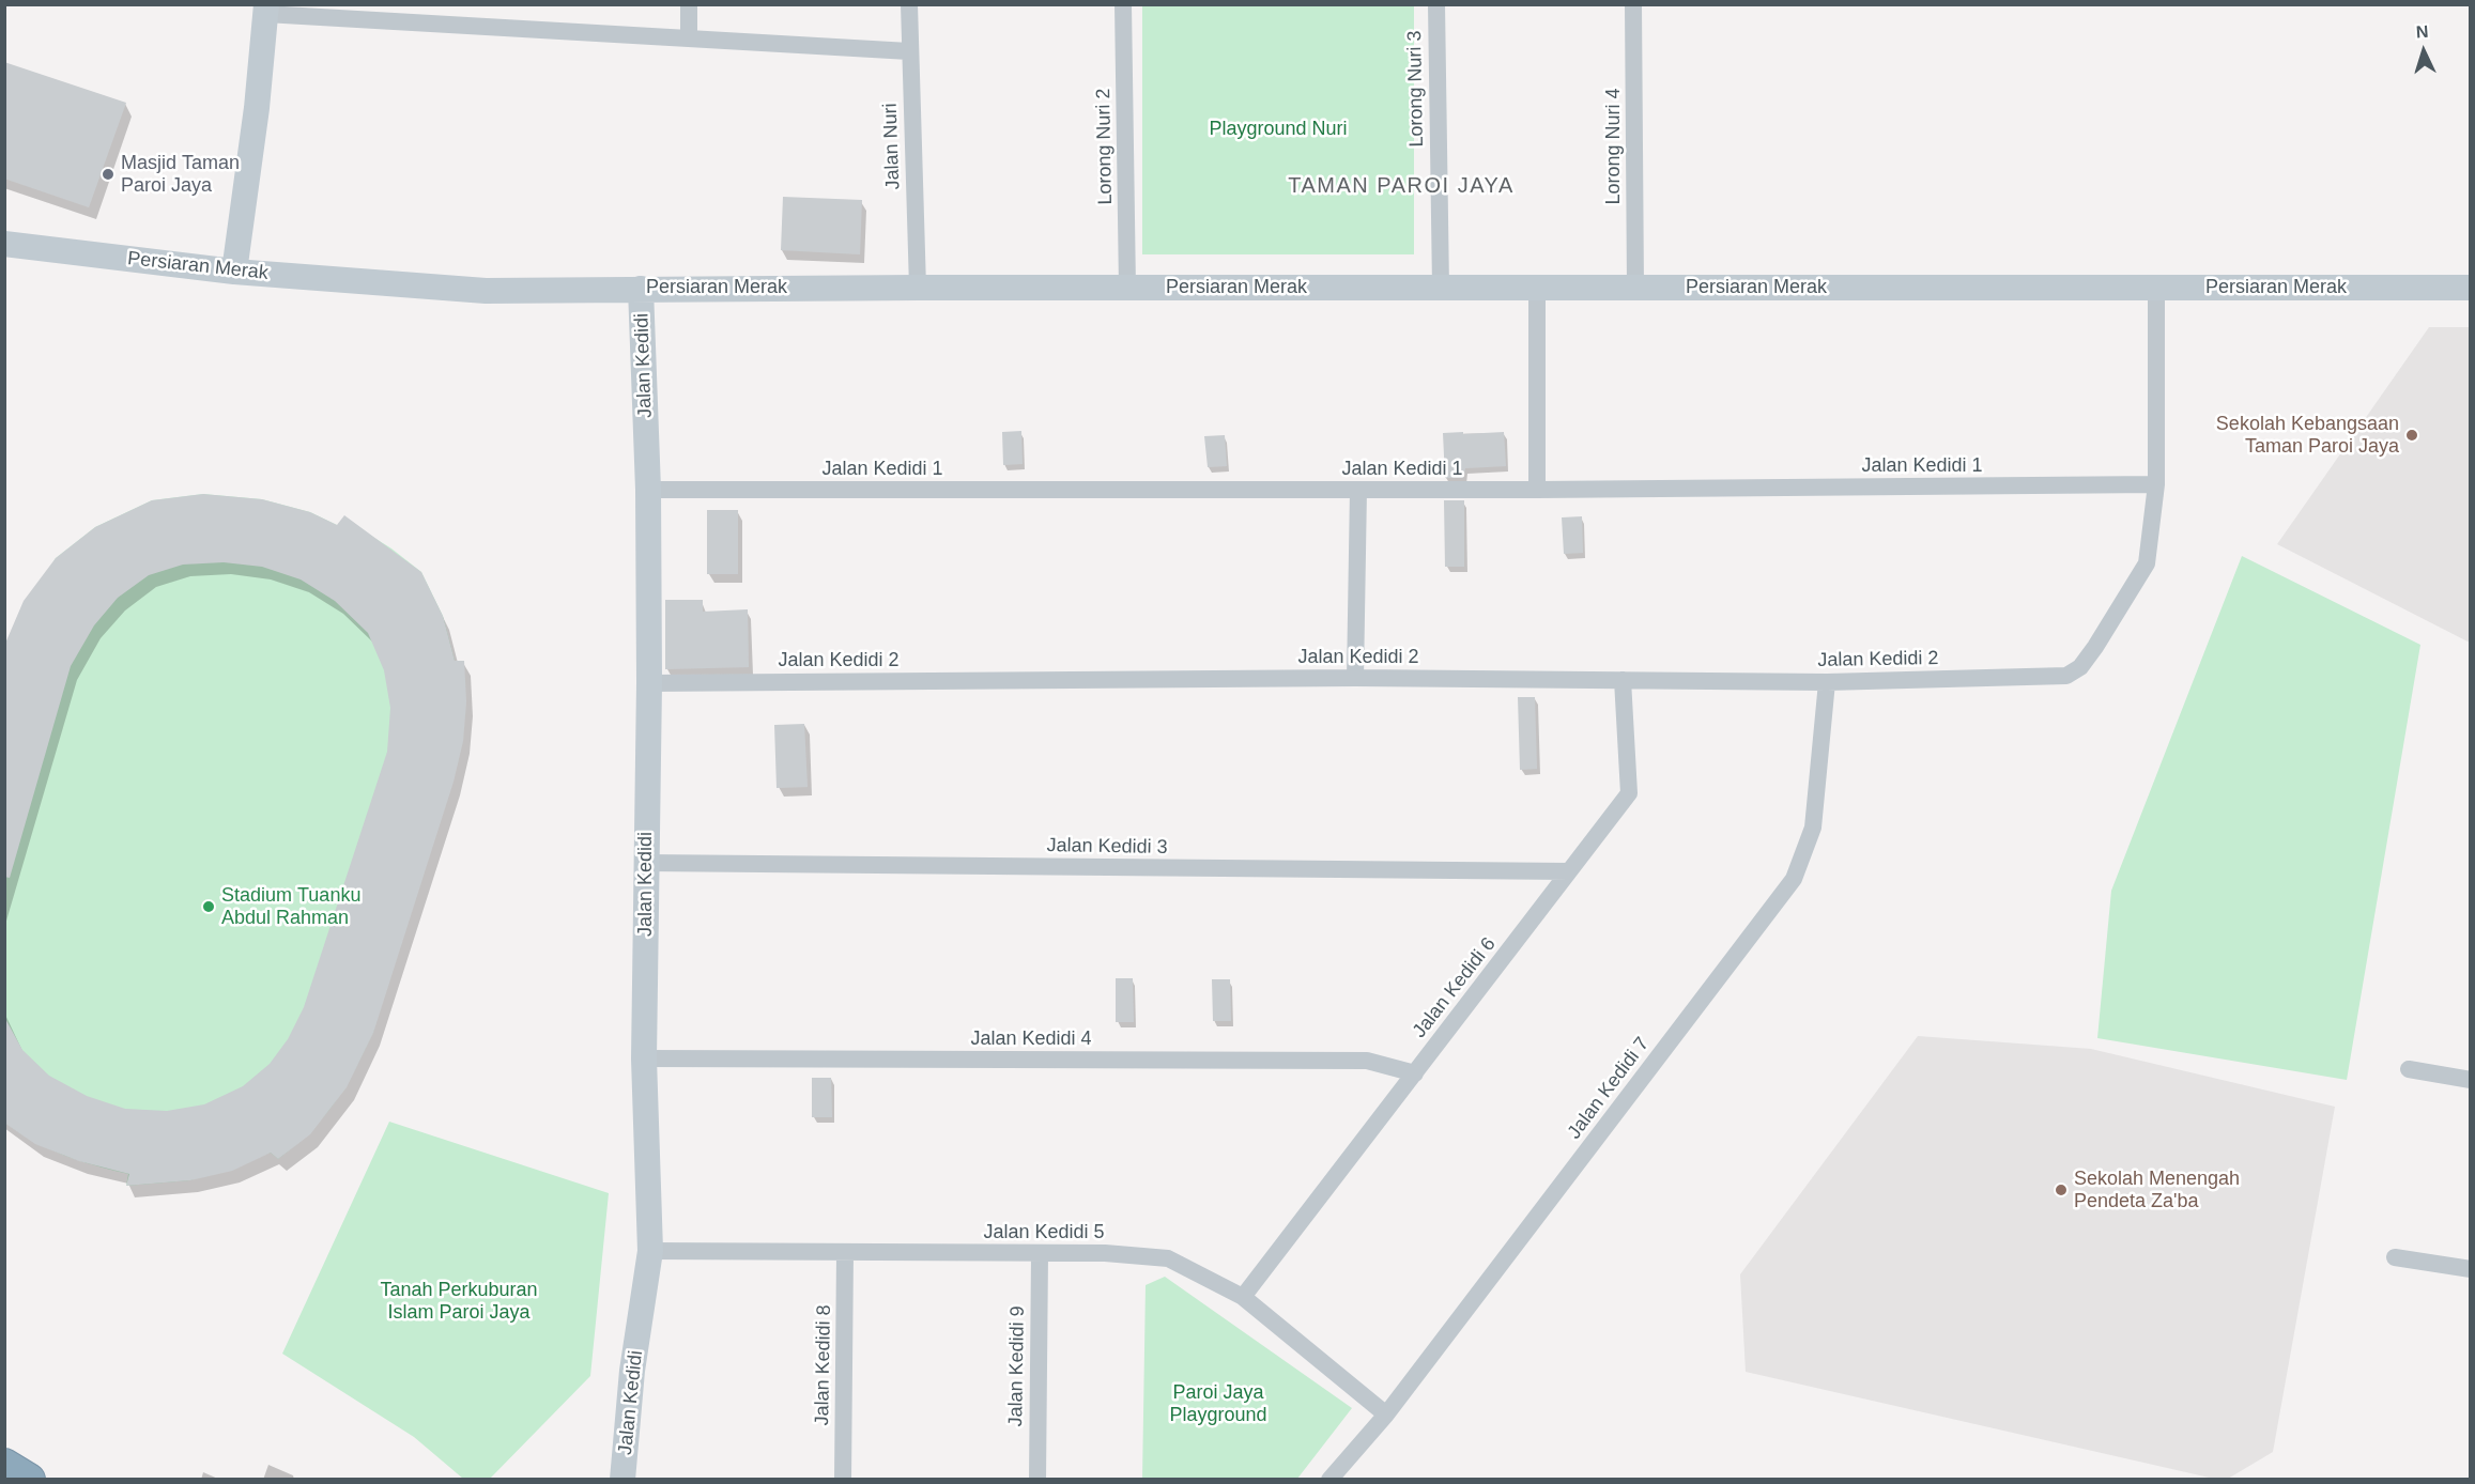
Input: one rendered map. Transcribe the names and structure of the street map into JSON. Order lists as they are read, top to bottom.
{
  "streets": {
    "street": [
      "Lorong Nuri 3",
      "Jalan Nuri",
      "Lorong Nuri 2",
      "Lorong Nuri 4",
      "Persiaran Merak",
      "Jalan Kedidi",
      "Jalan Kedidi 1",
      "Jalan Kedidi 2",
      "Jalan Kedidi 3",
      "Jalan Kedidi 6",
      "Jalan Kedidi 4",
      "Jalan Kedidi 7",
      "Jalan Kedidi 5",
      "Jalan Kedidi 8",
      "Jalan Kedidi 9"
    ]
  },
  "crossings": [
    ["Lorong Nuri 3", "Persiaran Merak"],
    ["Jalan Nuri", "Persiaran Merak"],
    ["Lorong Nuri 2", "Persiaran Merak"],
    ["Lorong Nuri 4", "Persiaran Merak"],
    ["Persiaran Merak", "Jalan Kedidi"],
    ["Jalan Kedidi", "Jalan Kedidi 1"],
    ["Jalan Kedidi", "Jalan Kedidi 2"],
    ["Jalan Kedidi", "Jalan Kedidi 3"],
    ["Jalan Kedidi", "Jalan Kedidi 4"],
    ["Jalan Kedidi", "Jalan Kedidi 5"],
    ["Jalan Kedidi 1", "Jalan Kedidi 2"],
    ["Jalan Kedidi 2", "Jalan Kedidi 6"],
    ["Jalan Kedidi 2", "Jalan Kedidi 7"],
    ["Jalan Kedidi 3", "Jalan Kedidi 6"],
    ["Jalan Kedidi 6", "Jalan Kedidi 4"],
    ["Jalan Kedidi 6", "Jalan Kedidi 5"],
    ["Jalan Kedidi 7", "Jalan Kedidi 5"],
    ["Jalan Kedidi 5", "Jalan Kedidi 8"],
    ["Jalan Kedidi 5", "Jalan Kedidi 9"]
  ],
  "districts": ["TAMAN PAROI JAYA"],
  "parks": ["Playground Nuri", "Tanah Perkuburan Islam Paroi Jaya", "Paroi Jaya Playground"],
  "places": [
    "Masjid Taman Paroi Jaya",
    "Sekolah Kebangsaan Taman Paroi Jaya",
    "Stadium Tuanku Abdul Rahman",
    "Sekolah Menengah Pendeta Za'ba"
  ],
  "north": "top"
}
